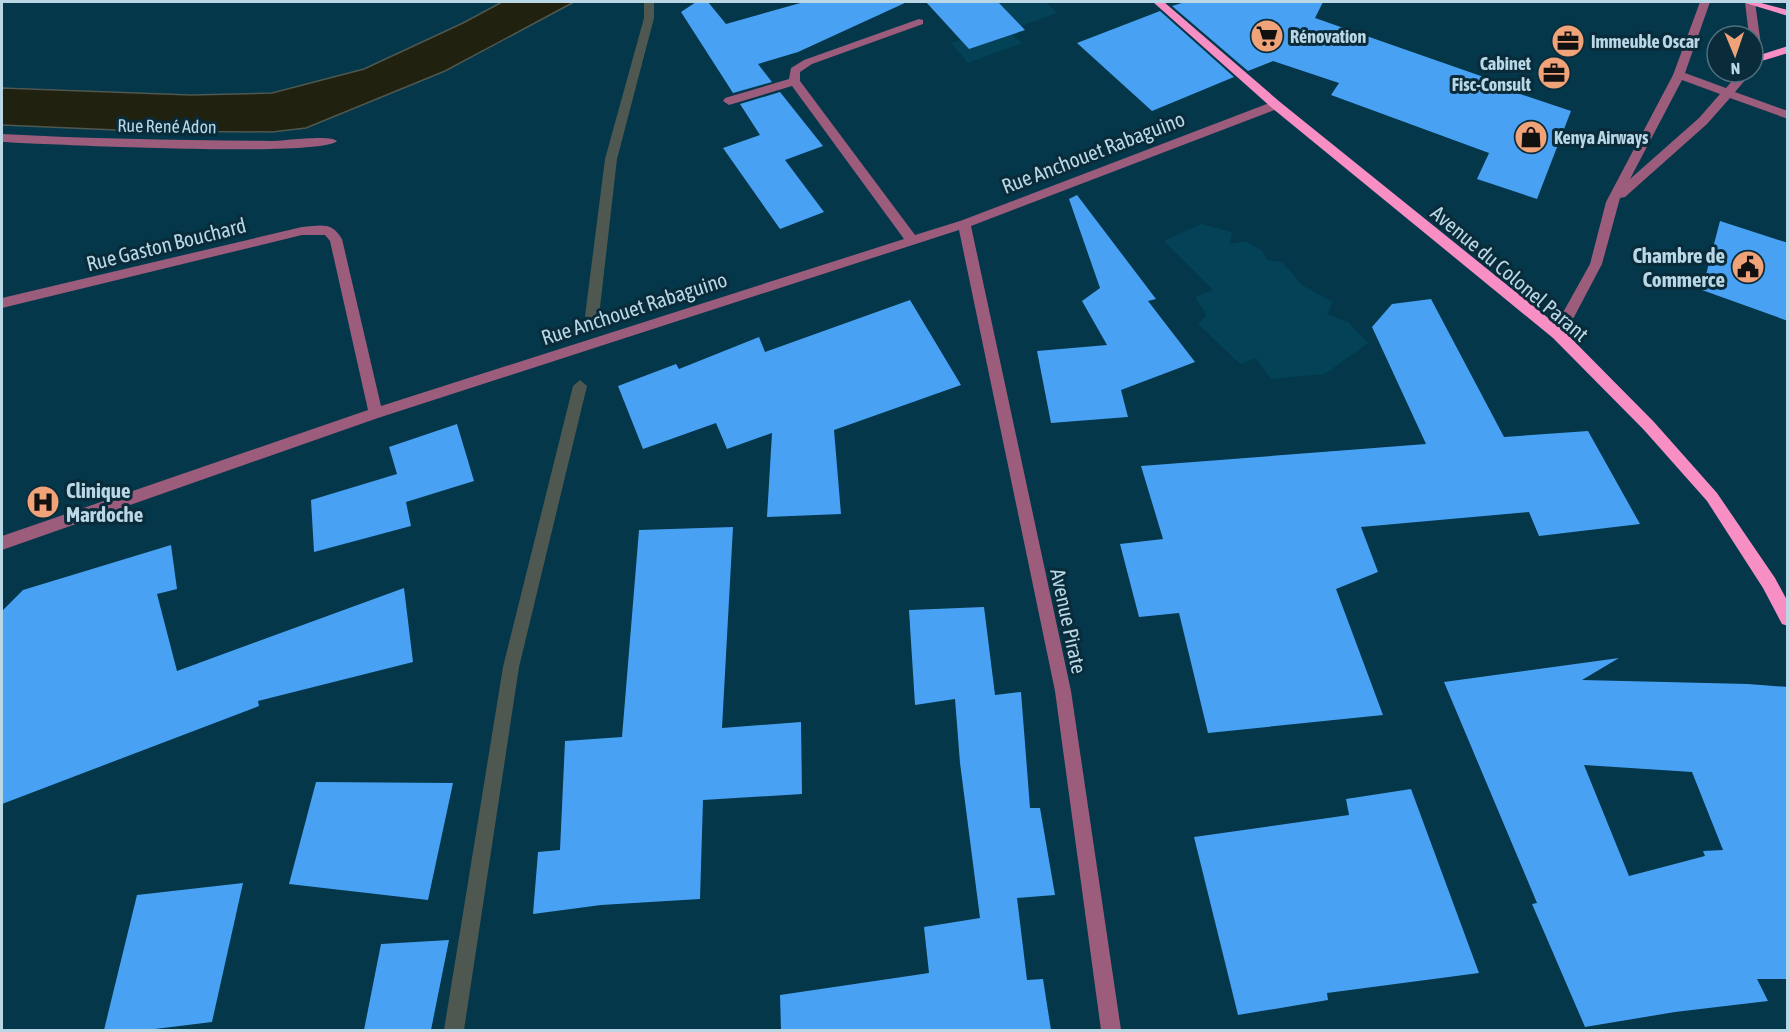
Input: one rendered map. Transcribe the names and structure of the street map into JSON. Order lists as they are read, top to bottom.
{
  "streets": {
    "main road": ["Avenue du Colonel Parant"],
    "street": [
      "Rue René Adon",
      "Rue Anchouet Rabaguino",
      "Rue Gaston Bouchard",
      "Avenue Pirate"
    ]
  },
  "crossings": [
    ["Rue Anchouet Rabaguino", "Rue Gaston Bouchard"],
    ["Rue Anchouet Rabaguino", "Avenue du Colonel Parant"],
    ["Rue Anchouet Rabaguino", "Avenue Pirate"]
  ],
  "places": {
    "supermarket": ["Rénovation"],
    "office": ["Immeuble Oscar", "Cabinet Fisc-Consult"],
    "shop": ["Kenya Airways"],
    "public building": ["Chambre de Commerce"],
    "hospital": ["Clinique Mardoche"]
  },
  "north": "bottom"
}
